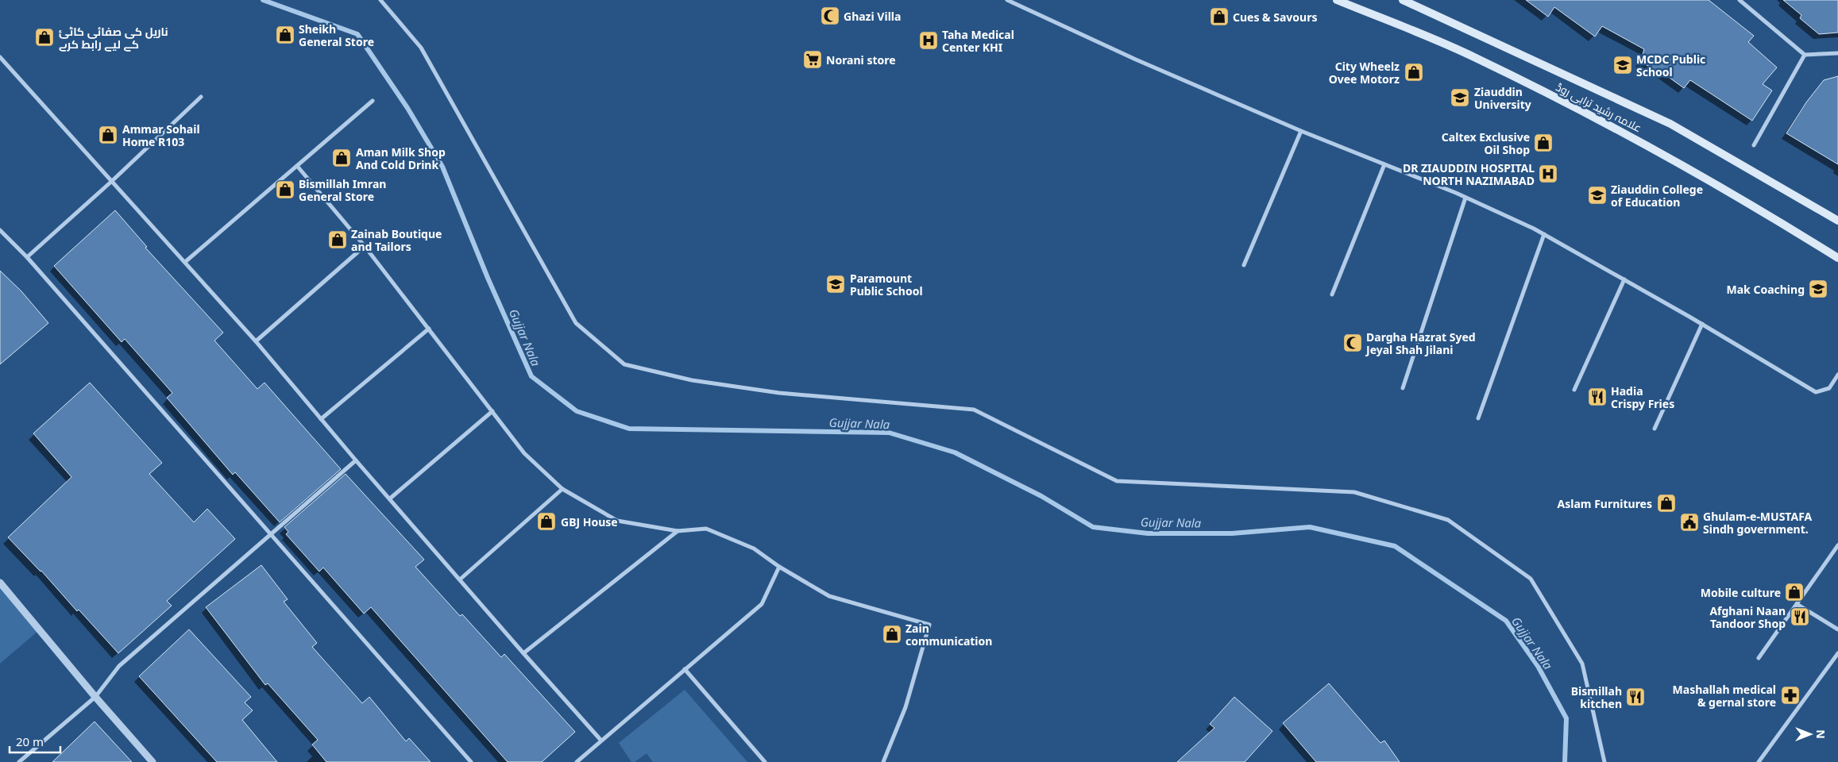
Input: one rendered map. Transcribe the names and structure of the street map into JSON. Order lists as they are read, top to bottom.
{
  "streets": {
    "main road": ["علامہ رشید ترابی روڈ"]
  },
  "water": ["Gujjar Nala"],
  "places": {
    "mosque": ["Ghazi Villa", "Dargha Hazrat Syed Jeyal Shah Jilani"],
    "shop": [
      "Cues & Savours",
      "Sheikh General Store",
      "ناریل کی صفائی کاٹئ کے لیے رابط کرے",
      "City Wheelz Ovee Motorz",
      "Ammar Sohail Home R103",
      "Caltex Exclusive Oil Shop",
      "Aman Milk Shop And Cold Drink",
      "Bismillah Imran General Store",
      "Zainab Boutique and Tailors",
      "Aslam Furnitures",
      "GBJ House",
      "Mobile culture",
      "Zain communication"
    ],
    "hospital": ["Taha Medical Center KHI", "DR ZIAUDDIN HOSPITAL NORTH NAZIMABAD"],
    "supermarket": ["Norani store"],
    "school or university": [
      "MCDC Public School",
      "Ziauddin University",
      "Ziauddin College of Education",
      "Paramount Public School",
      "Mak Coaching"
    ],
    "restaurant": ["Hadia Crispy Fries", "Afghani Naan Tandoor Shop", "Bismillah kitchen"],
    "public building": ["Ghulam-e-MUSTAFA Sindh government."],
    "pharmacy": ["Mashallah medical & gernal store"]
  },
  "scale_bar": "20 m",
  "north": "right"
}
